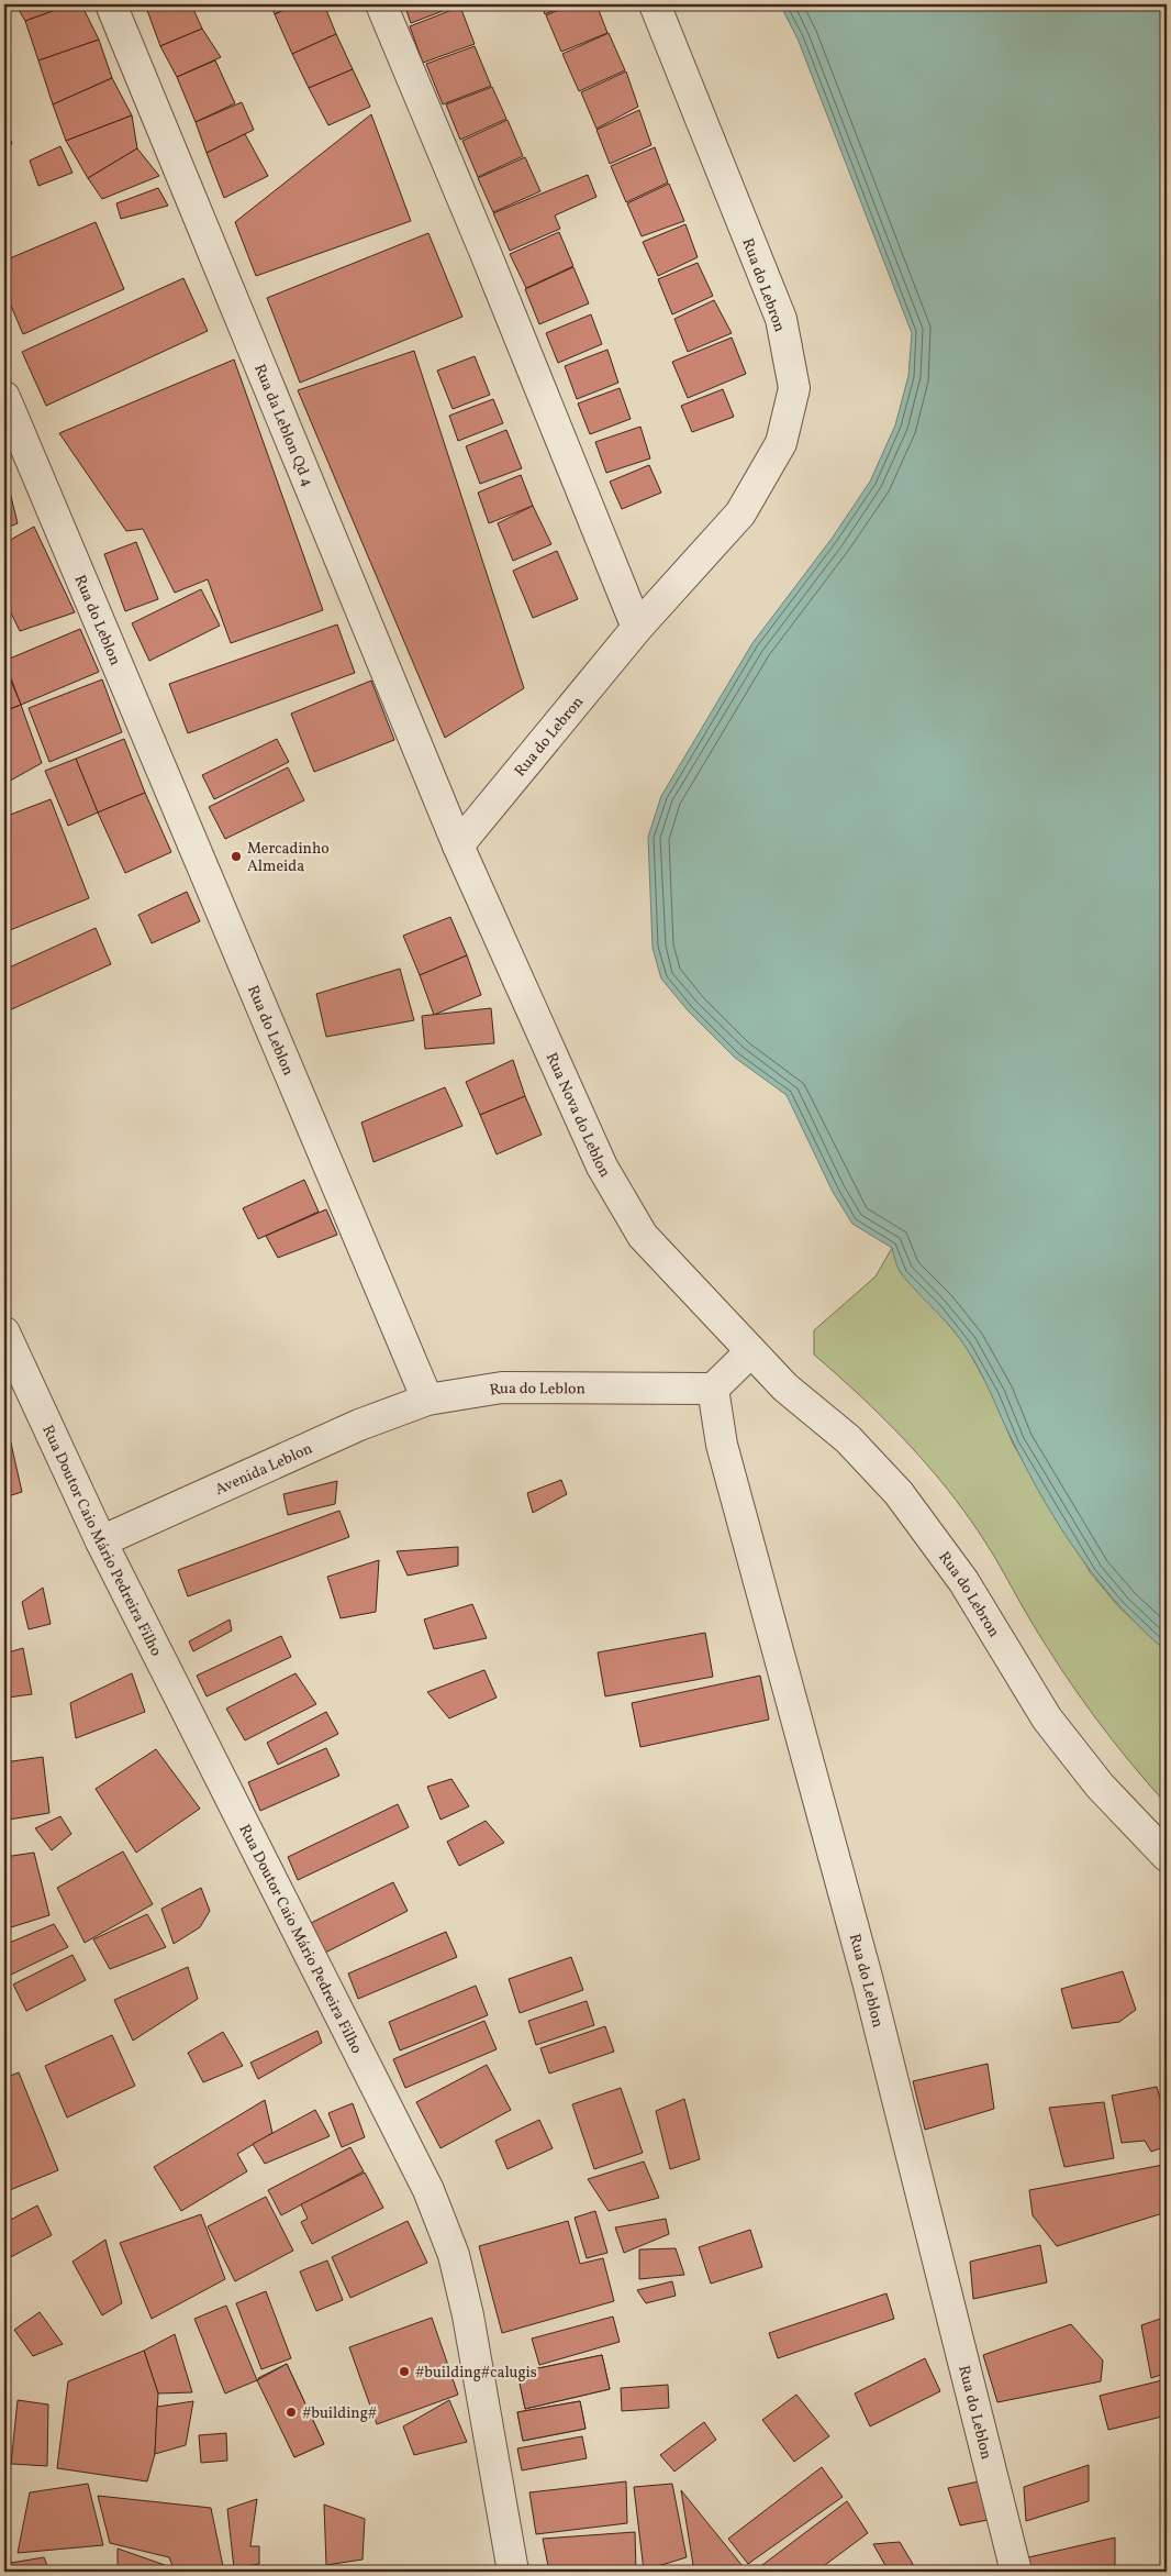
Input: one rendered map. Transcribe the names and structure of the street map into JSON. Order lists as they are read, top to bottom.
{
  "streets": {
    "street": [
      "Rua do Lebron",
      "Rua da Leblon Qd 4",
      "Rua do Leblon",
      "Rua Nova do Leblon",
      "Avenida Leblon",
      "Rua Doutor Caio Mário Pedreira Filho"
    ]
  },
  "crossings": [
    ["Rua do Lebron", "Rua da Leblon Qd 4"],
    ["Rua do Lebron", "Rua Nova do Leblon"],
    ["Rua da Leblon Qd 4", "Rua Nova do Leblon"],
    ["Rua do Leblon", "Avenida Leblon"],
    ["Avenida Leblon", "Rua Doutor Caio Mário Pedreira Filho"]
  ],
  "places": ["Mercadinho Almeida", "#building#calugis", "#building#"]
}
